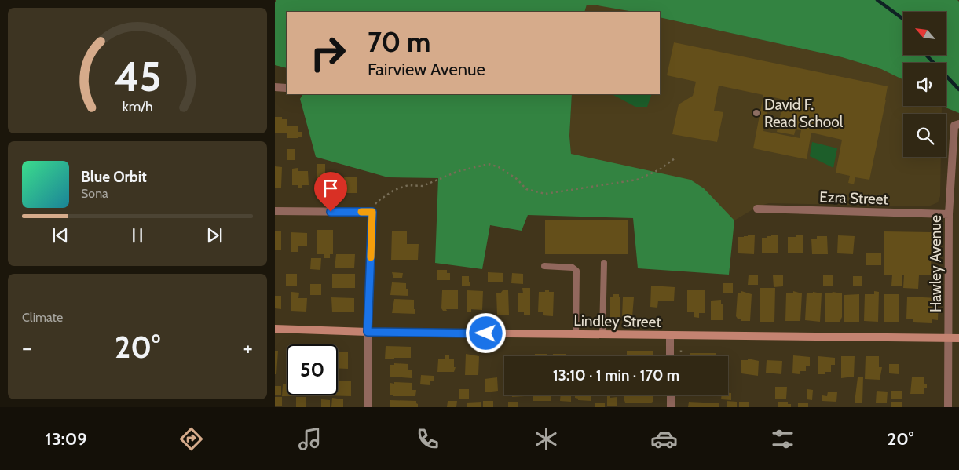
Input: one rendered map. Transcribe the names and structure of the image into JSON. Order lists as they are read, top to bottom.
{
  "streets": {
    "main road": ["Lindley Street"],
    "street": ["Ezra Street", "Hawley Avenue"]
  },
  "crossings": [
    ["Ezra Street", "Hawley Avenue"],
    ["Hawley Avenue", "Lindley Street"]
  ],
  "places": ["David F. Read School"],
  "north": "top left",
  "page": {
    "turn": ["70 m", "Fairview Avenue"],
    "song": ["Blue Orbit", "Sona"],
    "tile": "Climate",
    "heat": ["−", "20°", "+"],
    "limit": "50",
    "trip": "13:10 · 1 min · 170 m",
    "tabs": ["13:09", "20°"],
    "gauge": ["45", "km/h"]
  }
}
